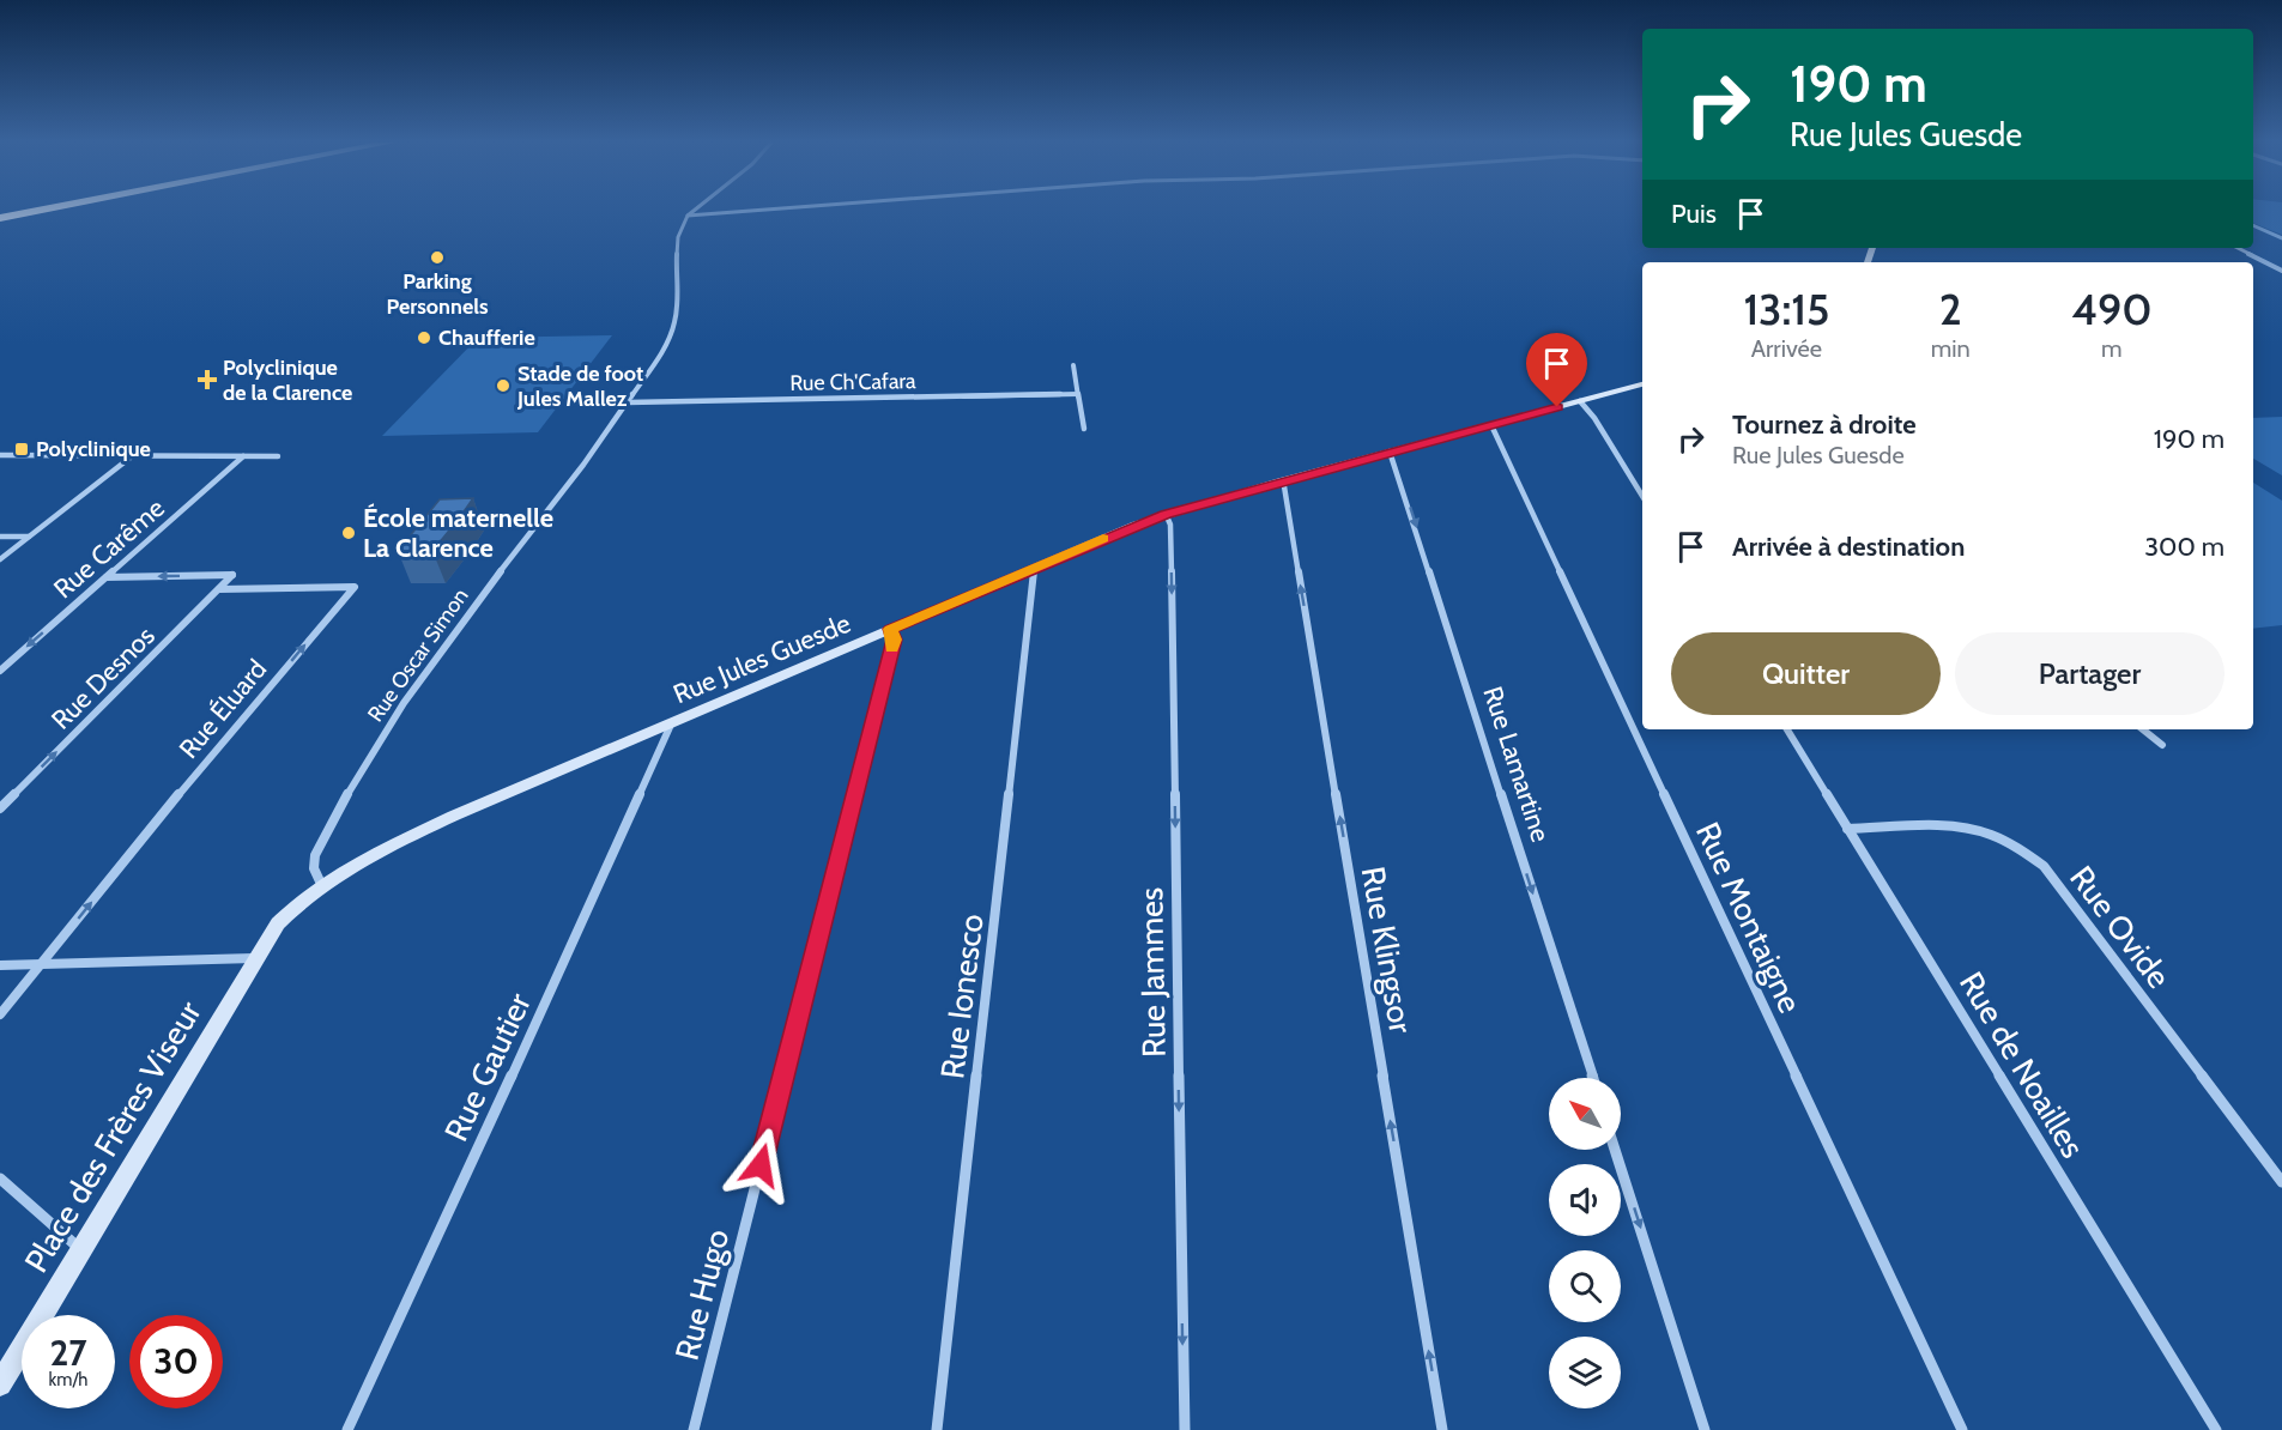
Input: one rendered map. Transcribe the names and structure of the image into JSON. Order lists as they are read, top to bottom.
{
  "streets": {
    "main road": ["Rue Jules Guesde", "Place des Frères Viseur"],
    "street": [
      "Rue Ch'Cafara",
      "Rue Carême",
      "Rue Oscar Simon",
      "Rue Desnos",
      "Rue Éluard",
      "Rue Lamartine",
      "Rue Montaigne",
      "Rue Ovide",
      "Rue Klingsor",
      "Rue Jammes",
      "Rue Ionesco",
      "Rue de Noailles",
      "Rue Gautier",
      "Rue Hugo"
    ]
  },
  "crossings": [
    ["Rue Ch'Cafara", "Rue Oscar Simon"],
    ["Rue Carême", "Rue Desnos"],
    ["Rue Oscar Simon", "Rue Jules Guesde"],
    ["Rue Oscar Simon", "Place des Frères Viseur"],
    ["Rue Jules Guesde", "Rue Lamartine"],
    ["Rue Jules Guesde", "Rue Montaigne"],
    ["Rue Jules Guesde", "Rue Klingsor"],
    ["Rue Jules Guesde", "Rue Jammes"],
    ["Rue Jules Guesde", "Rue Ionesco"],
    ["Rue Jules Guesde", "Rue Gautier"],
    ["Rue Jules Guesde", "Place des Frères Viseur"],
    ["Rue Jules Guesde", "Rue Hugo"],
    ["Rue Desnos", "Rue Éluard"],
    ["Rue Éluard", "Place des Frères Viseur"],
    ["Rue Ovide", "Rue de Noailles"]
  ],
  "one_way": [
    "Rue Carême",
    "Rue Lamartine",
    "Rue Klingsor",
    "Rue Jammes"
  ],
  "places": {
    "other": [
      "Parking Personnels",
      "Chaufferie",
      "Stade de foot Jules Mallez",
      "École maternelle La Clarence"
    ],
    "health": ["Polyclinique de la Clarence"],
    "transit": ["Polyclinique"]
  },
  "north": "top left",
  "page": {
    "turn": ["190 m", "Rue Jules Guesde"],
    "then": "Puis",
    "eta": [
      "13:15",
      "Arrivée",
      "2",
      "min",
      "490",
      "m"
    ],
    "list": [
      {
        "name": "Tournez à droite",
        "note": "Rue Jules Guesde",
        "value": "190 m"
      },
      {
        "name": "Arrivée à destination",
        "value": "300 m"
      }
    ],
    "buttons": ["Quitter", "Partager"],
    "speed": "27 km/h",
    "limit": "30"
  }
}
